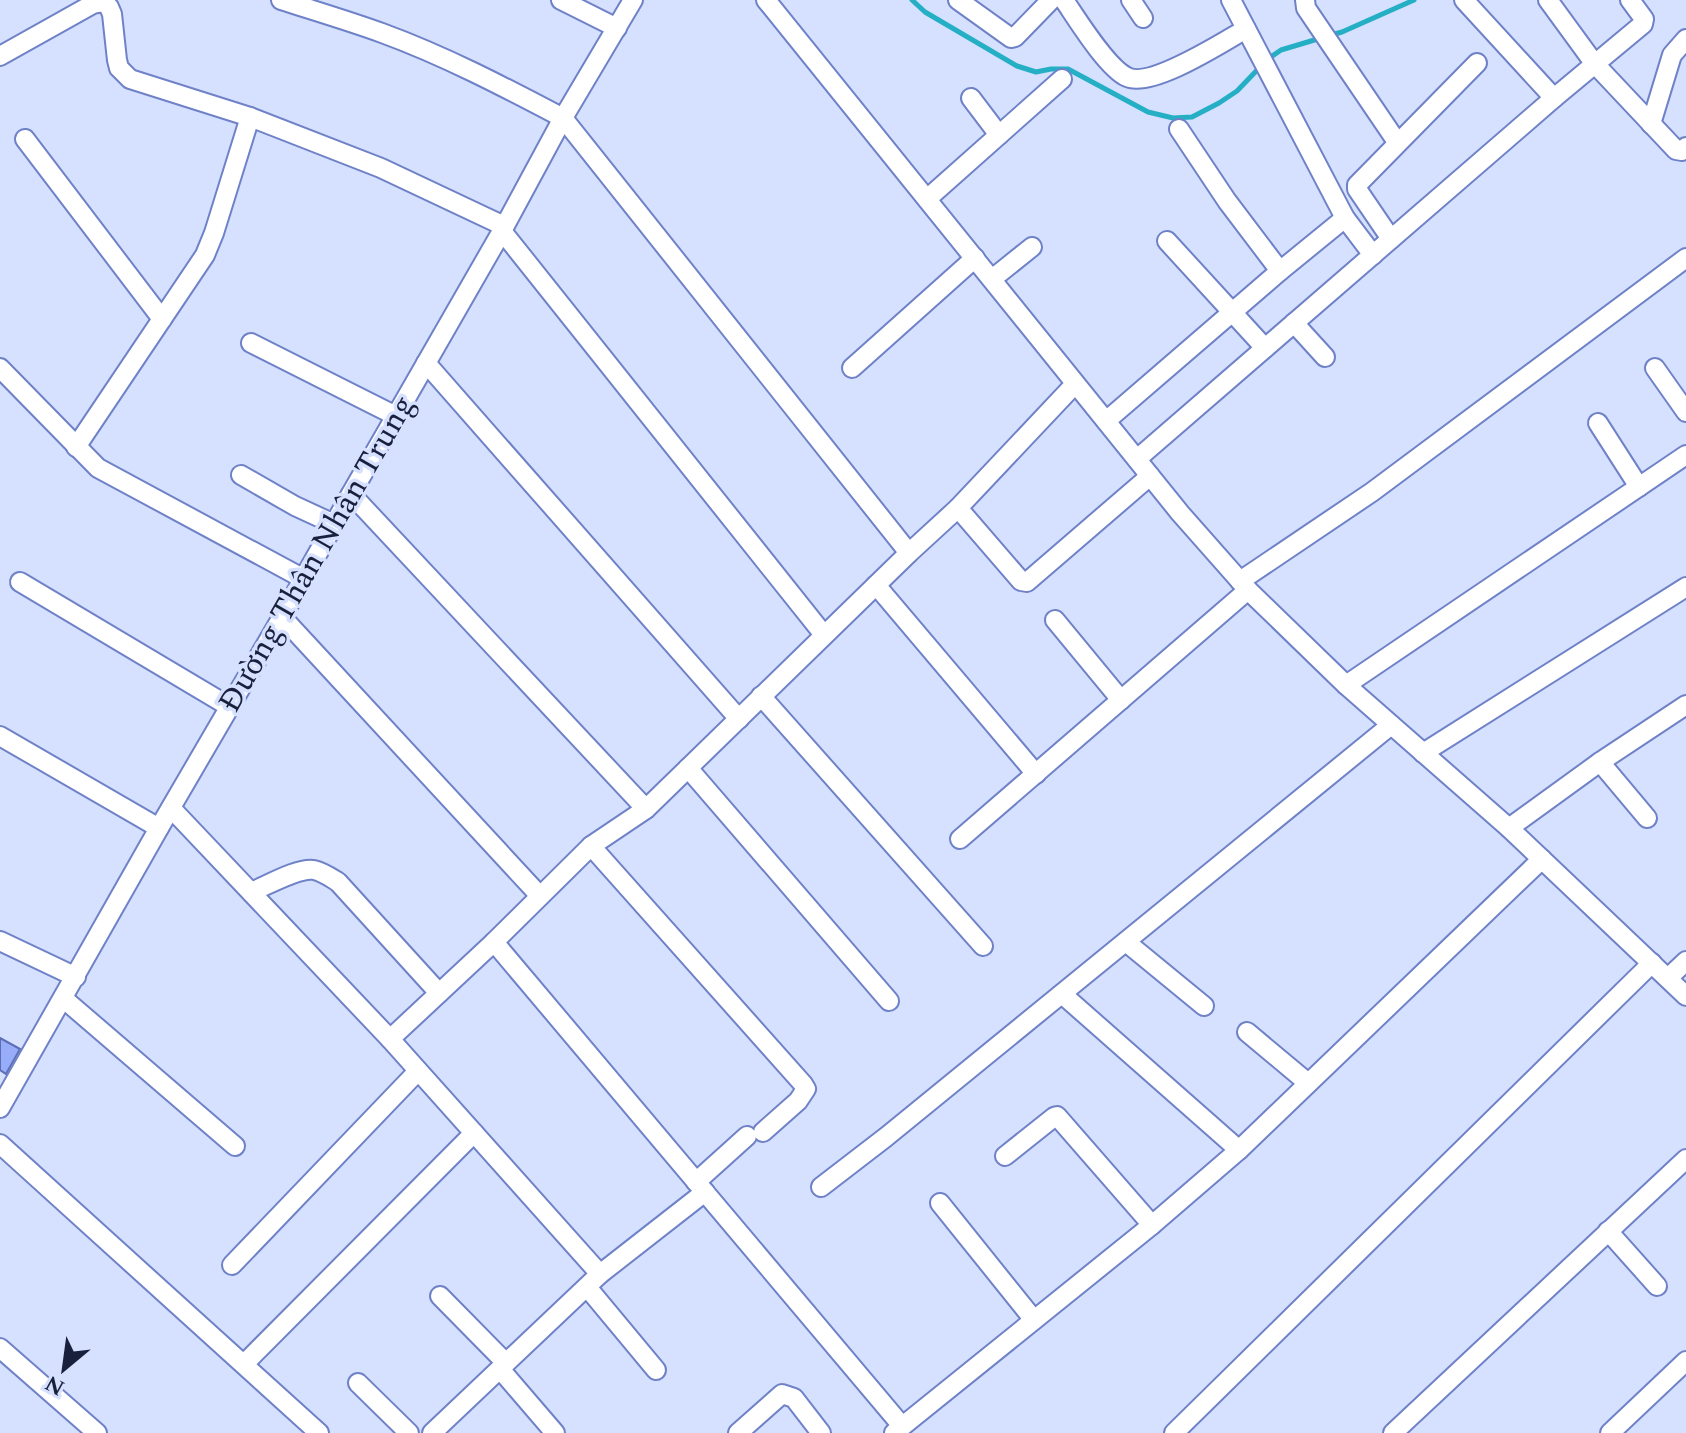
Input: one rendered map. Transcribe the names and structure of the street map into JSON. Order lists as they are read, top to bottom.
{
  "streets": {
    "street": ["Đường Thân Nhân Trung"]
  },
  "north": "bottom left"
}
